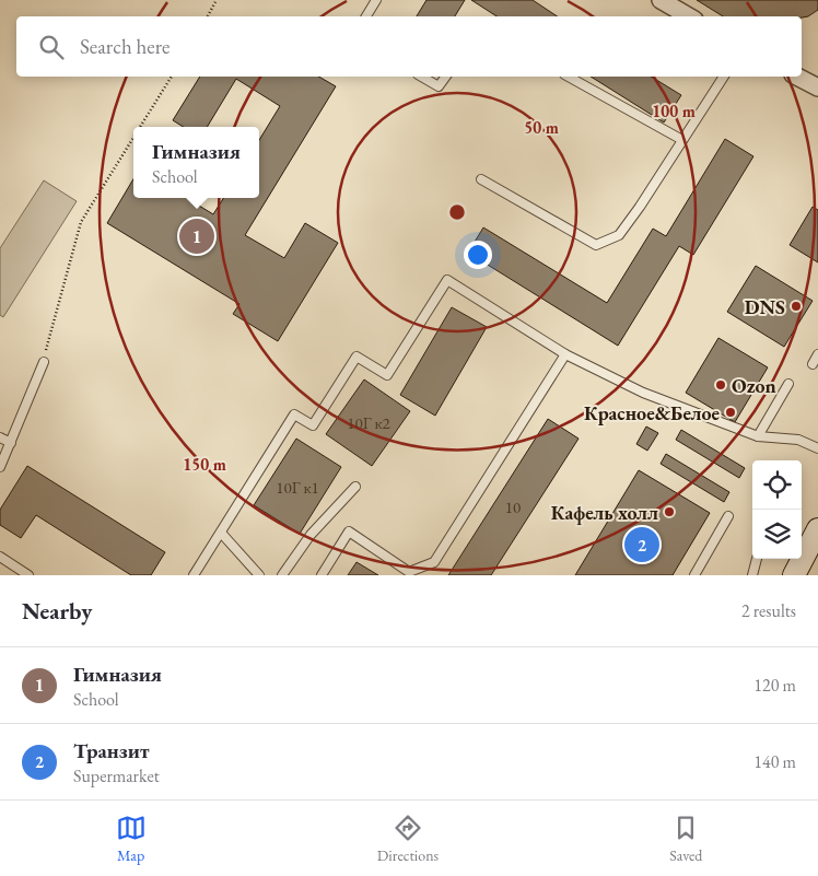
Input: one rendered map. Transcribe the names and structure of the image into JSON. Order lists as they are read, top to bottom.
{
  "places": [
    "DNS",
    "Ozon",
    "Красное&Белое",
    "Кафель холл"
  ],
  "house_numbers": ["10Г к2", "10Г к1", "10"],
  "page": {
    "search": "Search here",
    "popup": ["Гимназия", "School"],
    "pins": ["1", "2"],
    "heading": ["Nearby", "2 results"],
    "list": [
      {
        "mark": "1",
        "name": "Гимназия",
        "note": "School",
        "value": "120 m"
      },
      {
        "mark": "2",
        "name": "Транзит",
        "note": "Supermarket",
        "value": "140 m"
      }
    ],
    "nav": ["Map", "Directions", "Saved"]
  },
  "rings": ["100 m", "50 m", "150 m"]
}
